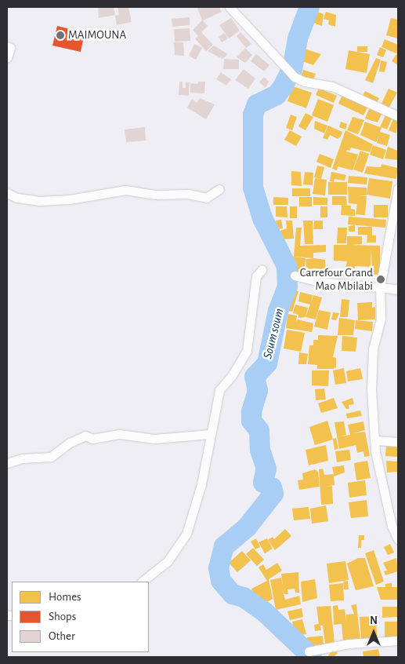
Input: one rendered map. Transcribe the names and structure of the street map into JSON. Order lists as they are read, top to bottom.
{
  "water": ["Soum soum"],
  "places": ["MAIMOUNA", "Carrefour Grand Mao Mbilabi"],
  "legend": ["Homes", "Shops", "Other"],
  "north": "top"
}
